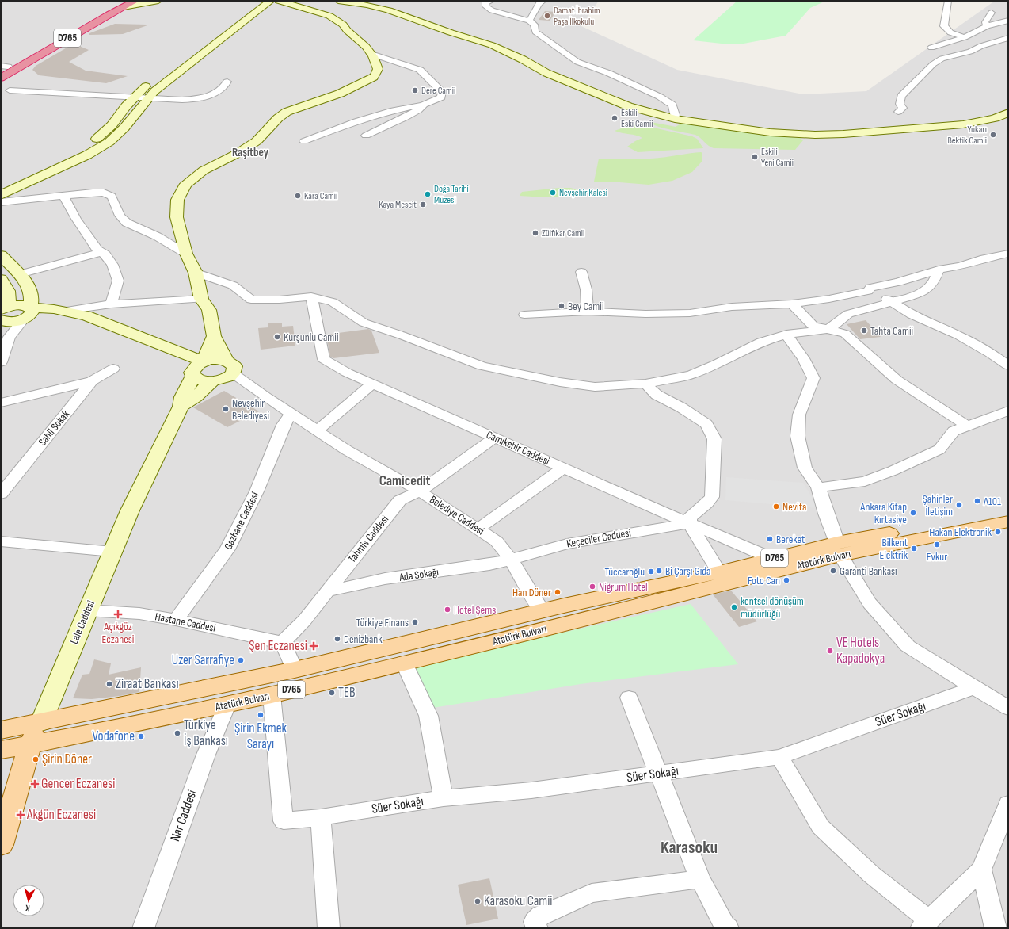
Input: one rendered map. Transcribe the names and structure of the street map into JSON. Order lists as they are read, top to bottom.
{
  "streets": {
    "highway": ["D765"],
    "main road": ["Atatürk Bulvarı", "Lale Caddesi"],
    "street": [
      "Sahil Sokak",
      "Camikebir Caddesi",
      "Belediye Caddesi",
      "Gazhane Caddesi",
      "Keçeciler Caddesi",
      "Tahmis Caddesi",
      "Ada Sokağı",
      "Hastane Caddesi",
      "Süer Sokağı",
      "Nar Caddesi"
    ]
  },
  "crossings": [
    ["D765", "Atatürk Bulvarı"],
    ["D765", "Lale Caddesi"],
    ["Camikebir Caddesi", "Keçeciler Caddesi"],
    ["Camikebir Caddesi", "Tahmis Caddesi"],
    ["Camikebir Caddesi", "Atatürk Bulvarı"],
    ["Belediye Caddesi", "Gazhane Caddesi"],
    ["Belediye Caddesi", "Keçeciler Caddesi"],
    ["Belediye Caddesi", "Tahmis Caddesi"],
    ["Belediye Caddesi", "Atatürk Bulvarı"],
    ["Belediye Caddesi", "Ada Sokağı"],
    ["Gazhane Caddesi", "Hastane Caddesi"],
    ["Keçeciler Caddesi", "Ada Sokağı"],
    ["Tahmis Caddesi", "Ada Sokağı"],
    ["Tahmis Caddesi", "Hastane Caddesi"],
    ["Atatürk Bulvarı", "Lale Caddesi"],
    ["Atatürk Bulvarı", "Süer Sokağı"],
    ["Atatürk Bulvarı", "Nar Caddesi"],
    ["Lale Caddesi", "Hastane Caddesi"]
  ],
  "districts": ["Raşitbey", "Camicedit", "Karasoku"],
  "places": {
    "other": [
      "Damat İbrahim Paşa İlkokulu",
      "Dere Camii",
      "Eskili Eski Camii",
      "Yukarı Bektik Camii",
      "Eskili Yeni Camii",
      "Nevşehir Kalesi",
      "Doğa Tarihi Müzesi",
      "Kara Camii",
      "Kaya Mescit",
      "Zülfikar Camii",
      "Bey Camii",
      "Tahta Camii",
      "Kurşunlu Camii",
      "Nevşehir Belediyesi",
      "A101",
      "Şahinler İletişim",
      "Nevita",
      "Ankara Kitap Kırtasiye",
      "Hakan Elektronik",
      "Bereket",
      "Evkur",
      "Bilkent Elektrik",
      "Bi Çarşı Gıda",
      "Garanti Bankası",
      "Tüccaroğlu",
      "Foto Can",
      "Nigrum Hotel",
      "Han Döner",
      "kentsel dönüşüm müdürlüğü",
      "Hotel Şems",
      "Türkiye Finans",
      "Denizbank",
      "VE Hotels Kapadokya",
      "Uzer Sarrafiye",
      "Ziraat Bankası",
      "TEB",
      "Şirin Ekmek Sarayı",
      "Türkiye İş Bankası",
      "Vodafone",
      "Şirin Döner",
      "Karasoku Camii"
    ],
    "health": [
      "Açıkgöz Eczanesi",
      "Şen Eczanesi",
      "Gencer Eczanesi",
      "Akgün Eczanesi"
    ]
  },
  "north": "bottom"
}
